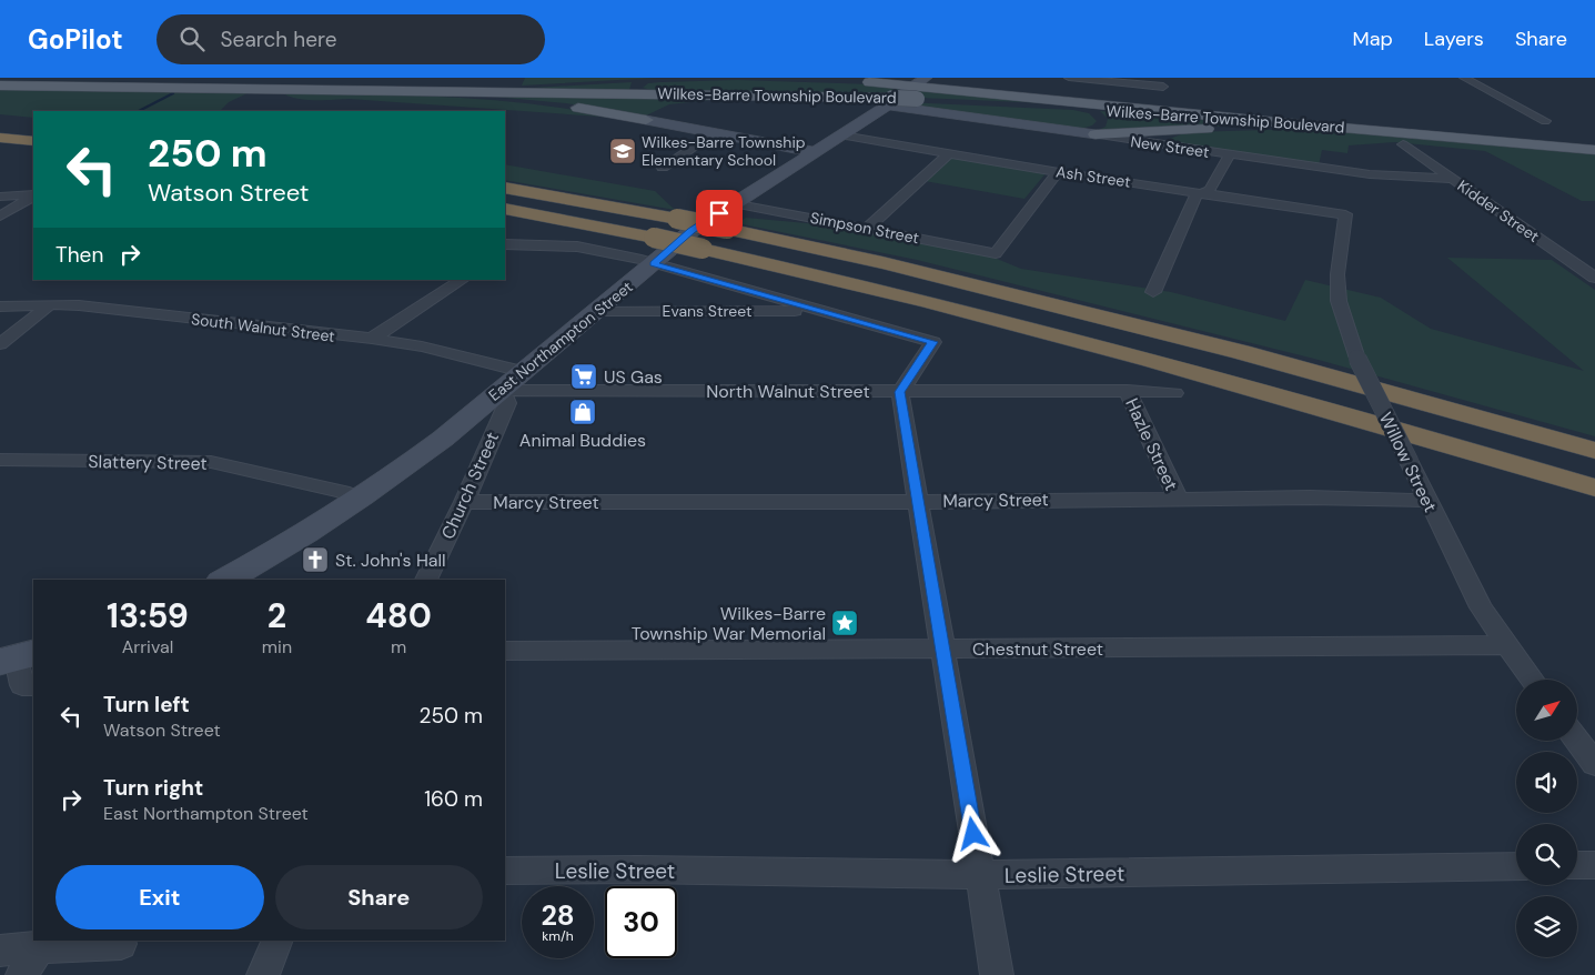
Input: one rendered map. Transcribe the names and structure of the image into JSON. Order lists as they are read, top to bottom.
{
  "streets": {
    "main road": ["Wilkes-Barre Township Boulevard", "New Street", "East Northampton Street"],
    "street": [
      "Ash Street",
      "Kidder Street",
      "Simpson Street",
      "Evans Street",
      "South Walnut Street",
      "North Walnut Street",
      "Hazle Street",
      "Slattery Street",
      "Willow Street",
      "Church Street",
      "Marcy Street",
      "Chestnut Street",
      "Leslie Street"
    ]
  },
  "crossings": [
    ["Wilkes-Barre Township Boulevard", "New Street"],
    ["Wilkes-Barre Township Boulevard", "East Northampton Street"],
    ["New Street", "Kidder Street"],
    ["New Street", "East Northampton Street"],
    ["Ash Street", "East Northampton Street"],
    ["Ash Street", "Willow Street"],
    ["Simpson Street", "East Northampton Street"],
    ["Evans Street", "East Northampton Street"],
    ["South Walnut Street", "East Northampton Street"],
    ["East Northampton Street", "North Walnut Street"],
    ["East Northampton Street", "Slattery Street"],
    ["East Northampton Street", "Church Street"],
    ["North Walnut Street", "Hazle Street"],
    ["North Walnut Street", "Church Street"],
    ["Hazle Street", "Marcy Street"],
    ["Willow Street", "Marcy Street"],
    ["Willow Street", "Chestnut Street"],
    ["Church Street", "Marcy Street"]
  ],
  "places": {
    "school or university": ["Wilkes-Barre Township Elementary School"],
    "supermarket": ["US Gas"],
    "shop": ["Animal Buddies"],
    "church": ["St. John's Hall"],
    "place": ["Wilkes-Barre Township War Memorial"]
  },
  "north": "top right",
  "page": {
    "header": "GoPilot",
    "search": "Search here",
    "nav": ["Map", "Layers", "Share"],
    "turn": ["250 m", "Watson Street"],
    "then": "Then",
    "eta": [
      "13:59",
      "Arrival",
      "2",
      "min",
      "480",
      "m"
    ],
    "list": [
      {
        "name": "Turn left",
        "note": "Watson Street",
        "value": "250 m"
      },
      {
        "name": "Turn right",
        "note": "East Northampton Street",
        "value": "160 m"
      }
    ],
    "buttons": ["Exit", "Share"],
    "speed": "28 km/h",
    "limit": "30"
  }
}
